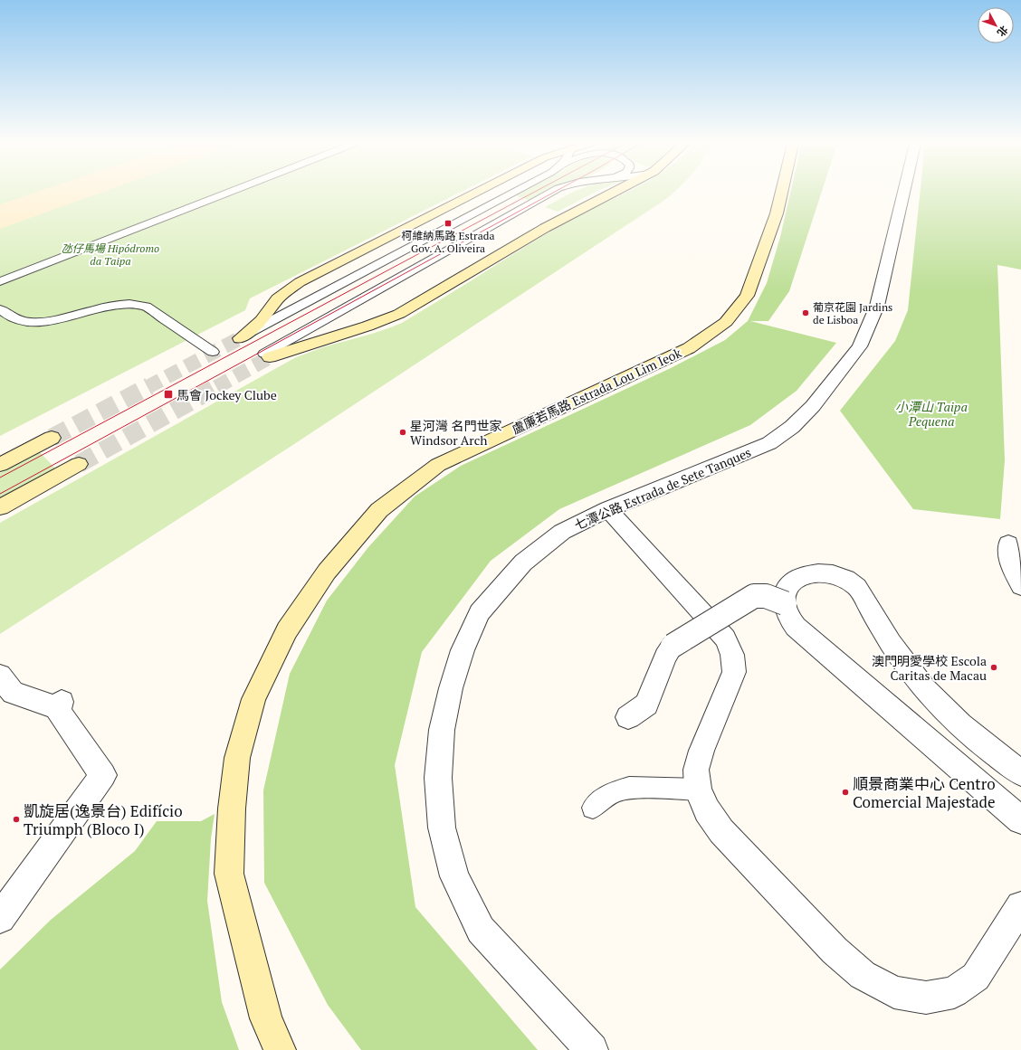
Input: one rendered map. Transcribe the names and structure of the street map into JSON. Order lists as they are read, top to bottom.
{
  "streets": {
    "main road": ["盧廉若馬路 Estrada Lou Lim Ieok"],
    "street": ["七潭公路 Estrada de Sete Tanques"]
  },
  "parks": ["氹仔馬場 Hipódromo da Taipa", "小潭山 Taipa Pequena"],
  "places": {
    "transit": ["柯維納馬路 Estrada Gov. A. Oliveira", "馬會 Jockey Clube"],
    "other": [
      "葡京花園 Jardins de Lisboa",
      "星河灣 名門世家 Windsor Arch",
      "澳門明愛學校 Escola Caritas de Macau",
      "順景商業中心 Centro Comercial Majestade",
      "凱旋居(逸景台) Edifício Triumph (Bloco I)"
    ]
  },
  "north": "bottom right"
}
